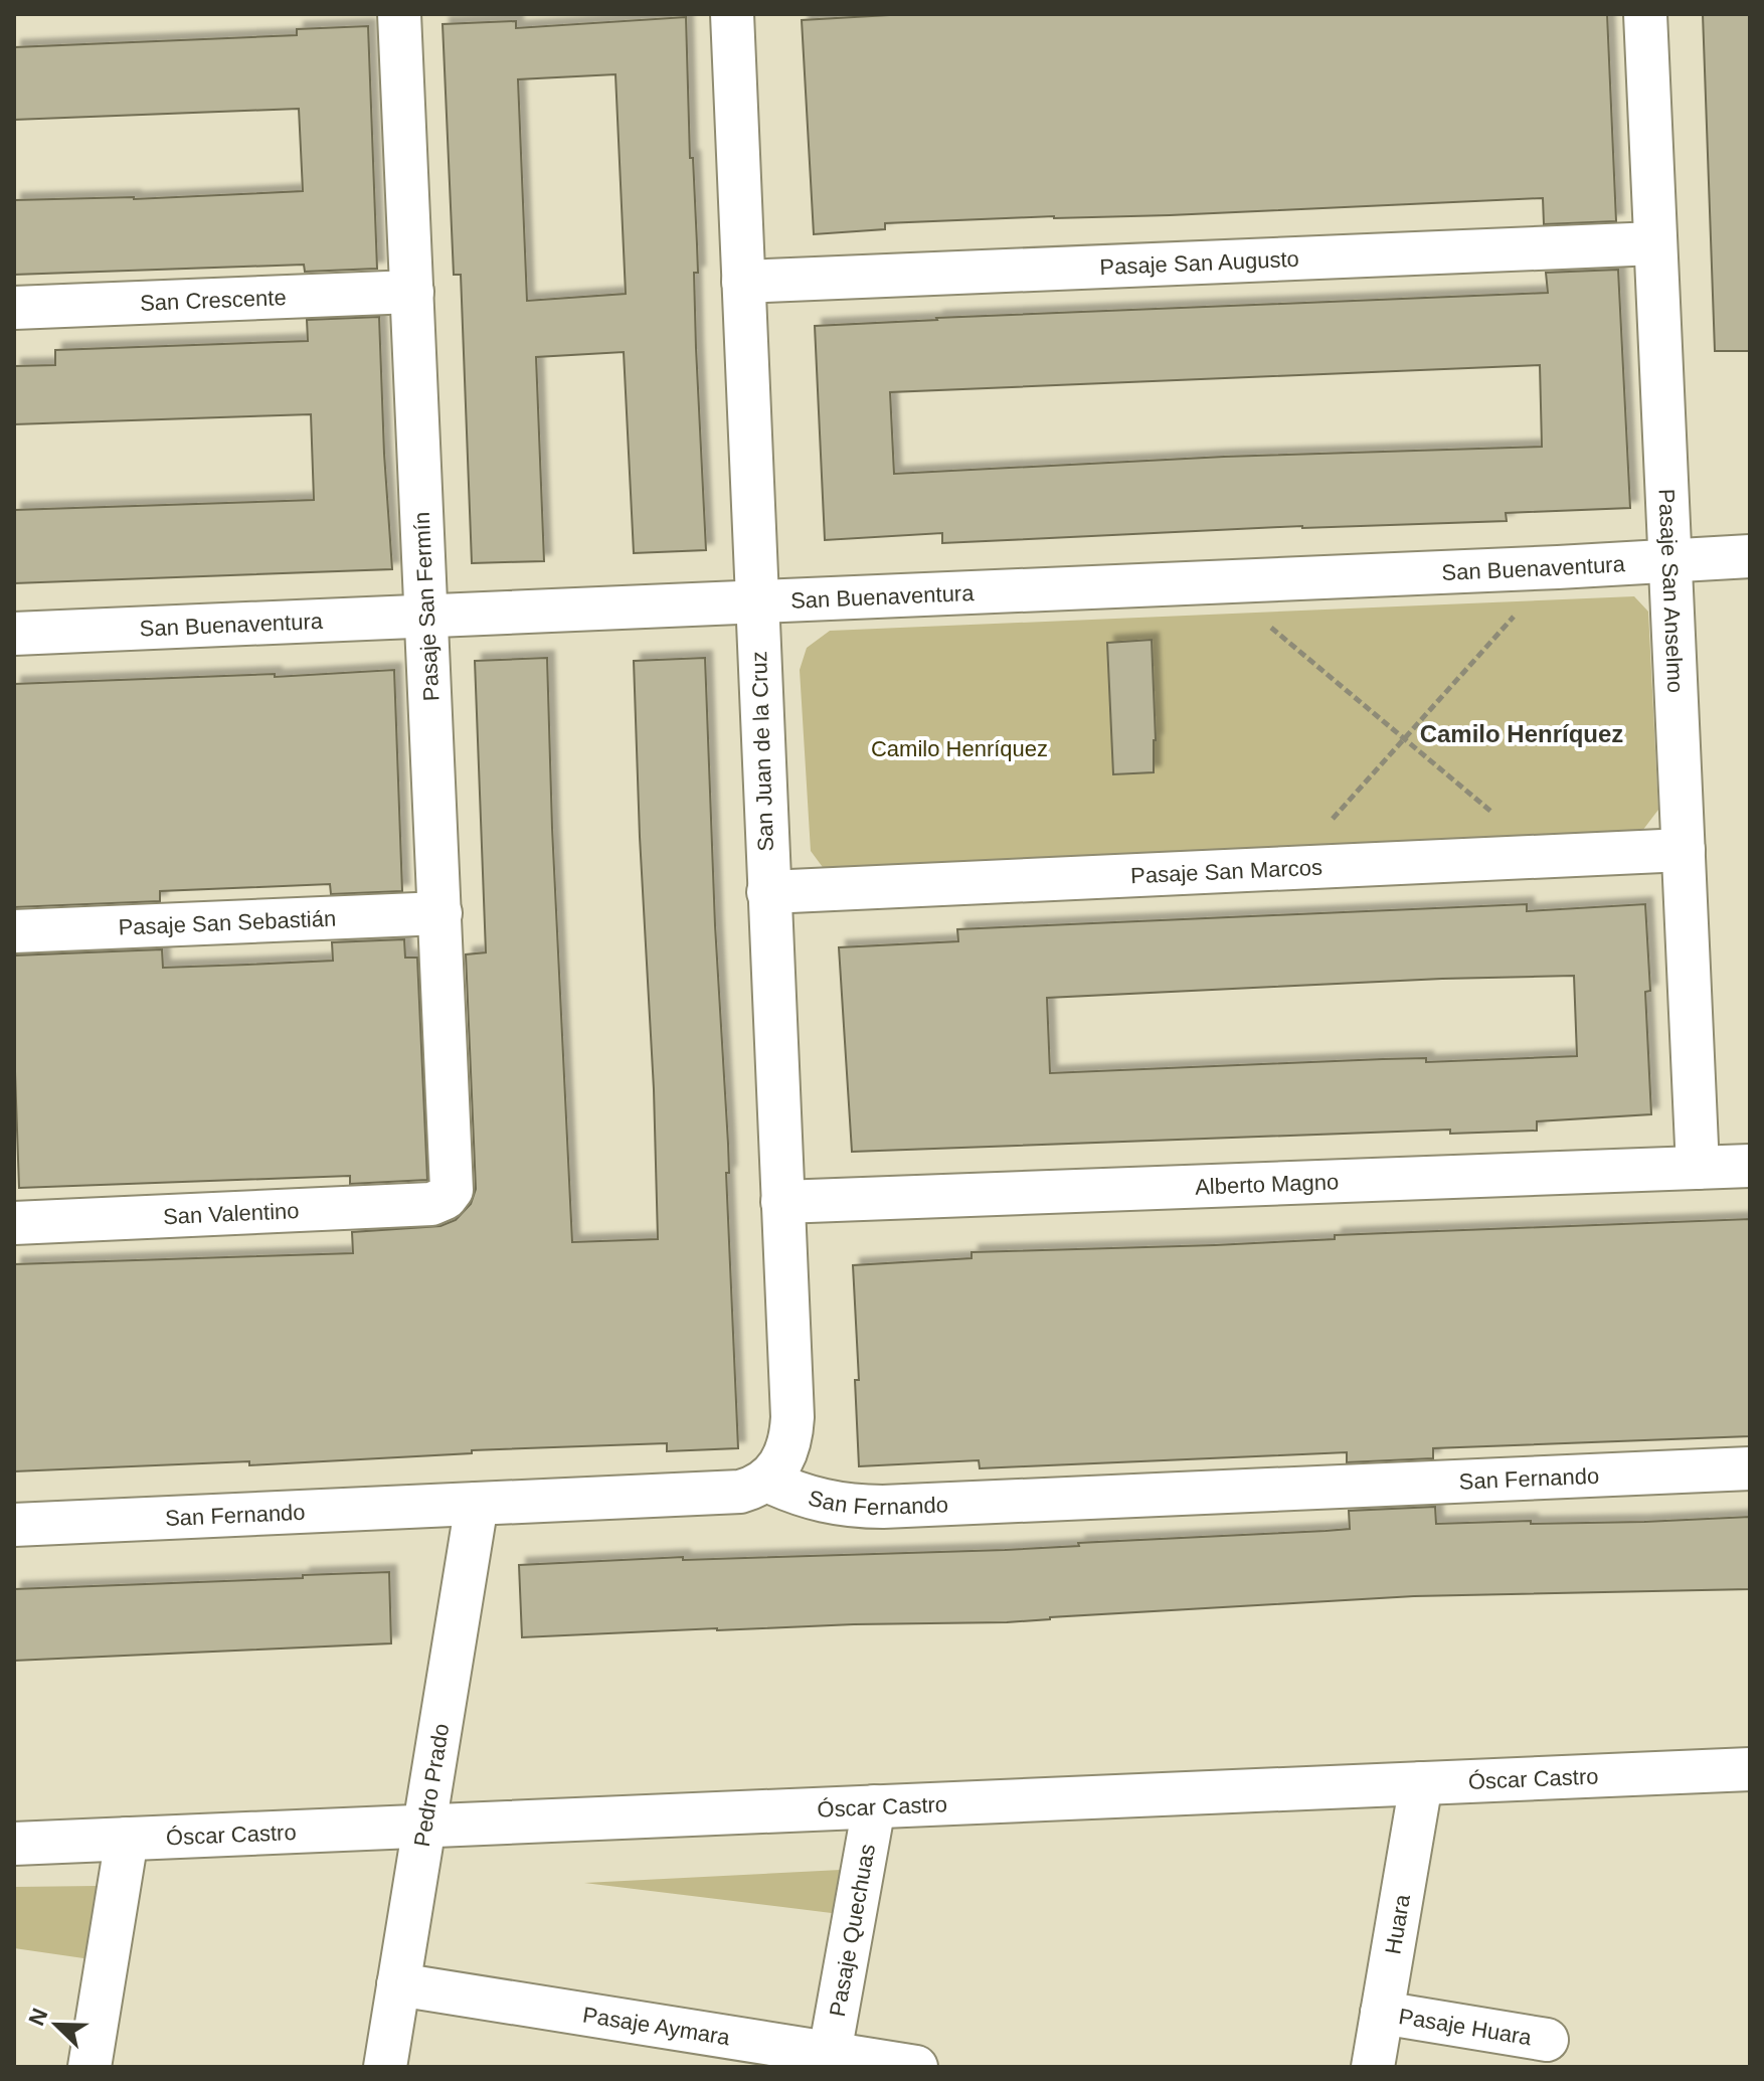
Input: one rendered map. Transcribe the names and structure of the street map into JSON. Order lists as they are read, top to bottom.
{
  "streets": {
    "street": [
      "Pasaje San Augusto",
      "San Crescente",
      "San Buenaventura",
      "Pasaje San Anselmo",
      "Pasaje San Fermín",
      "San Juan de la Cruz",
      "Pasaje San Marcos",
      "Pasaje San Sebastián",
      "Alberto Magno",
      "San Valentino",
      "San Fernando",
      "Óscar Castro",
      "Pedro Prado",
      "Huara",
      "Pasaje Quechuas",
      "Pasaje Aymara",
      "Pasaje Huara"
    ]
  },
  "crossings": [
    ["Pasaje San Augusto", "Pasaje San Anselmo"],
    ["Pasaje San Augusto", "San Juan de la Cruz"],
    ["San Crescente", "Pasaje San Fermín"],
    ["San Buenaventura", "Pasaje San Anselmo"],
    ["San Buenaventura", "Pasaje San Fermín"],
    ["San Buenaventura", "San Juan de la Cruz"],
    ["Pasaje San Anselmo", "Pasaje San Marcos"],
    ["Pasaje San Anselmo", "Alberto Magno"],
    ["Pasaje San Fermín", "Pasaje San Sebastián"],
    ["Pasaje San Fermín", "San Valentino"],
    ["San Juan de la Cruz", "Pasaje San Marcos"],
    ["San Juan de la Cruz", "Alberto Magno"],
    ["San Juan de la Cruz", "San Fernando"],
    ["San Fernando", "Pedro Prado"],
    ["Óscar Castro", "Pedro Prado"],
    ["Óscar Castro", "Huara"],
    ["Óscar Castro", "Pasaje Quechuas"],
    ["Pedro Prado", "Pasaje Aymara"],
    ["Huara", "Pasaje Huara"],
    ["Pasaje Quechuas", "Pasaje Aymara"]
  ],
  "districts": ["Camilo Henríquez"],
  "parks": ["Camilo Henríquez"],
  "north": "top left"
}
